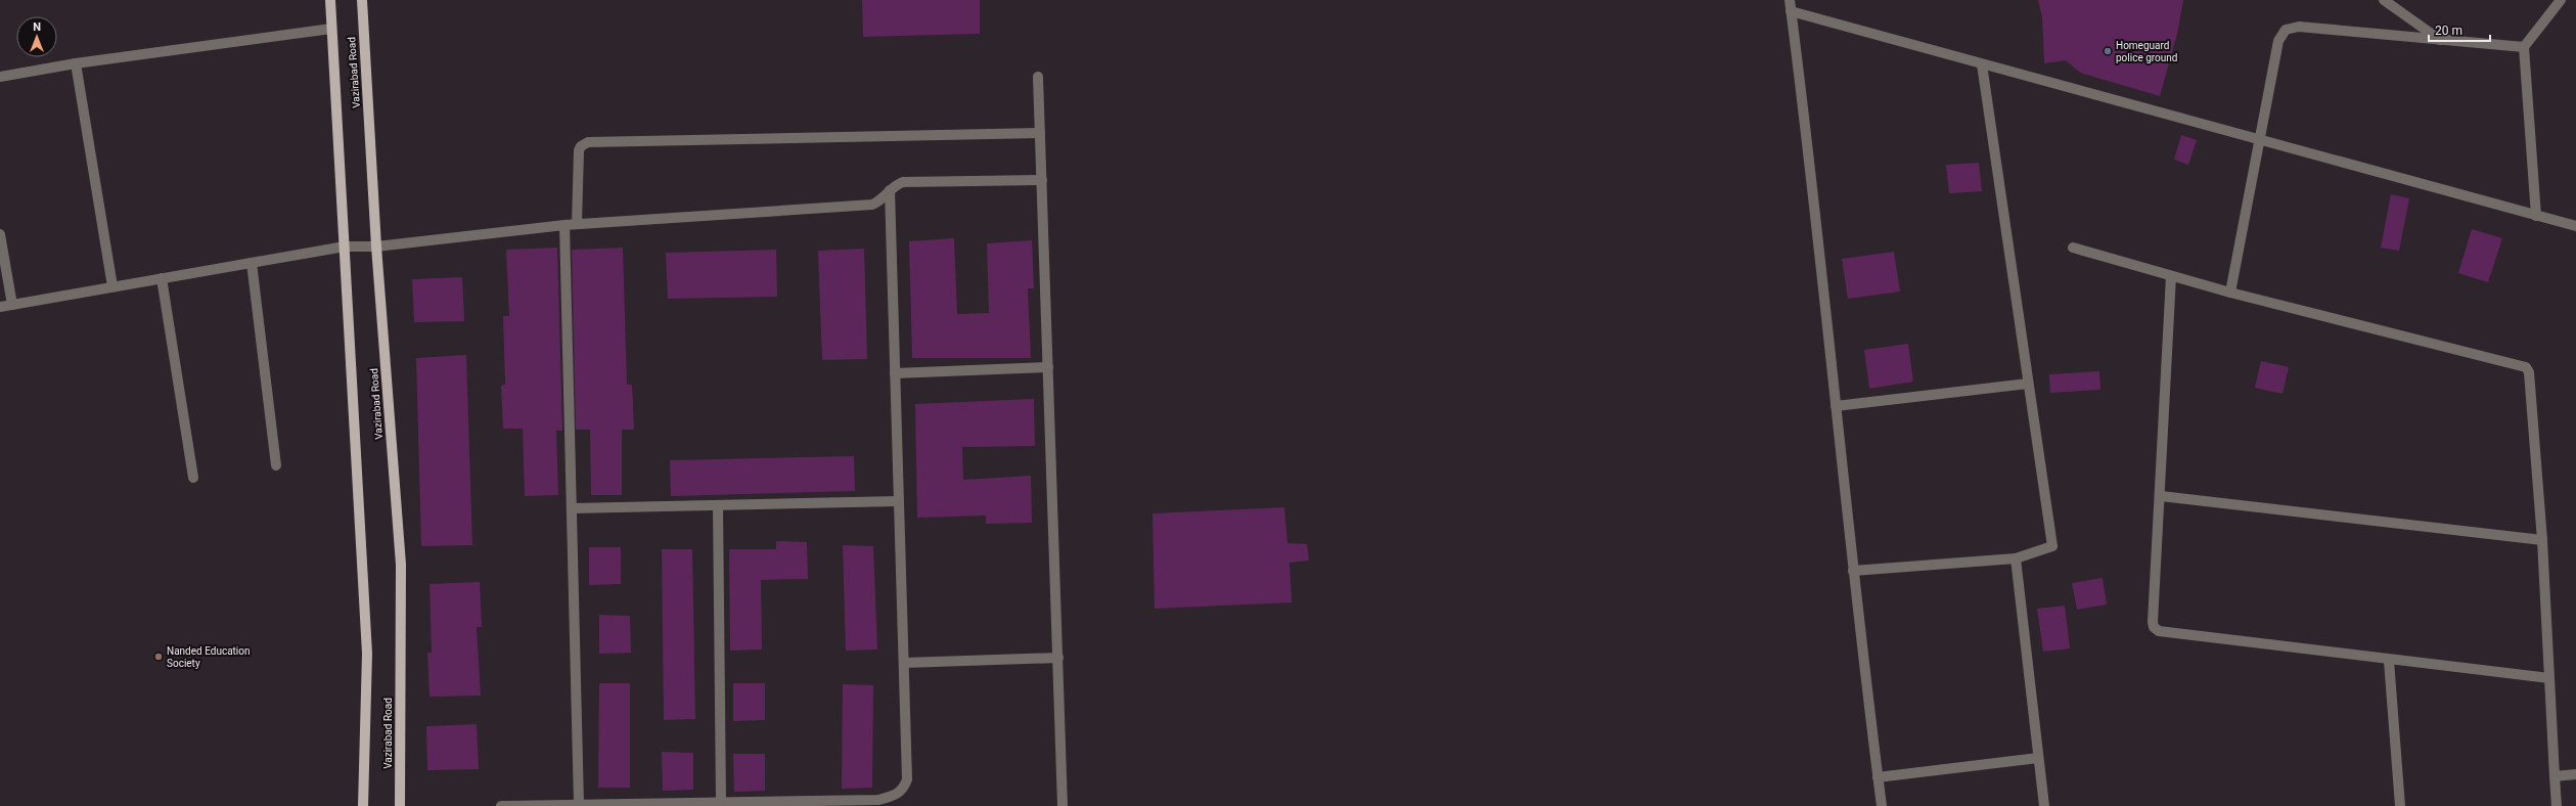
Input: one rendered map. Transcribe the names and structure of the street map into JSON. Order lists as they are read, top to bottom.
{
  "streets": {
    "main road": ["Vazirabad Road"]
  },
  "places": ["Homeguard police ground", "Nanded Education Society"],
  "scale_bar": "20 m",
  "north": "top"
}
